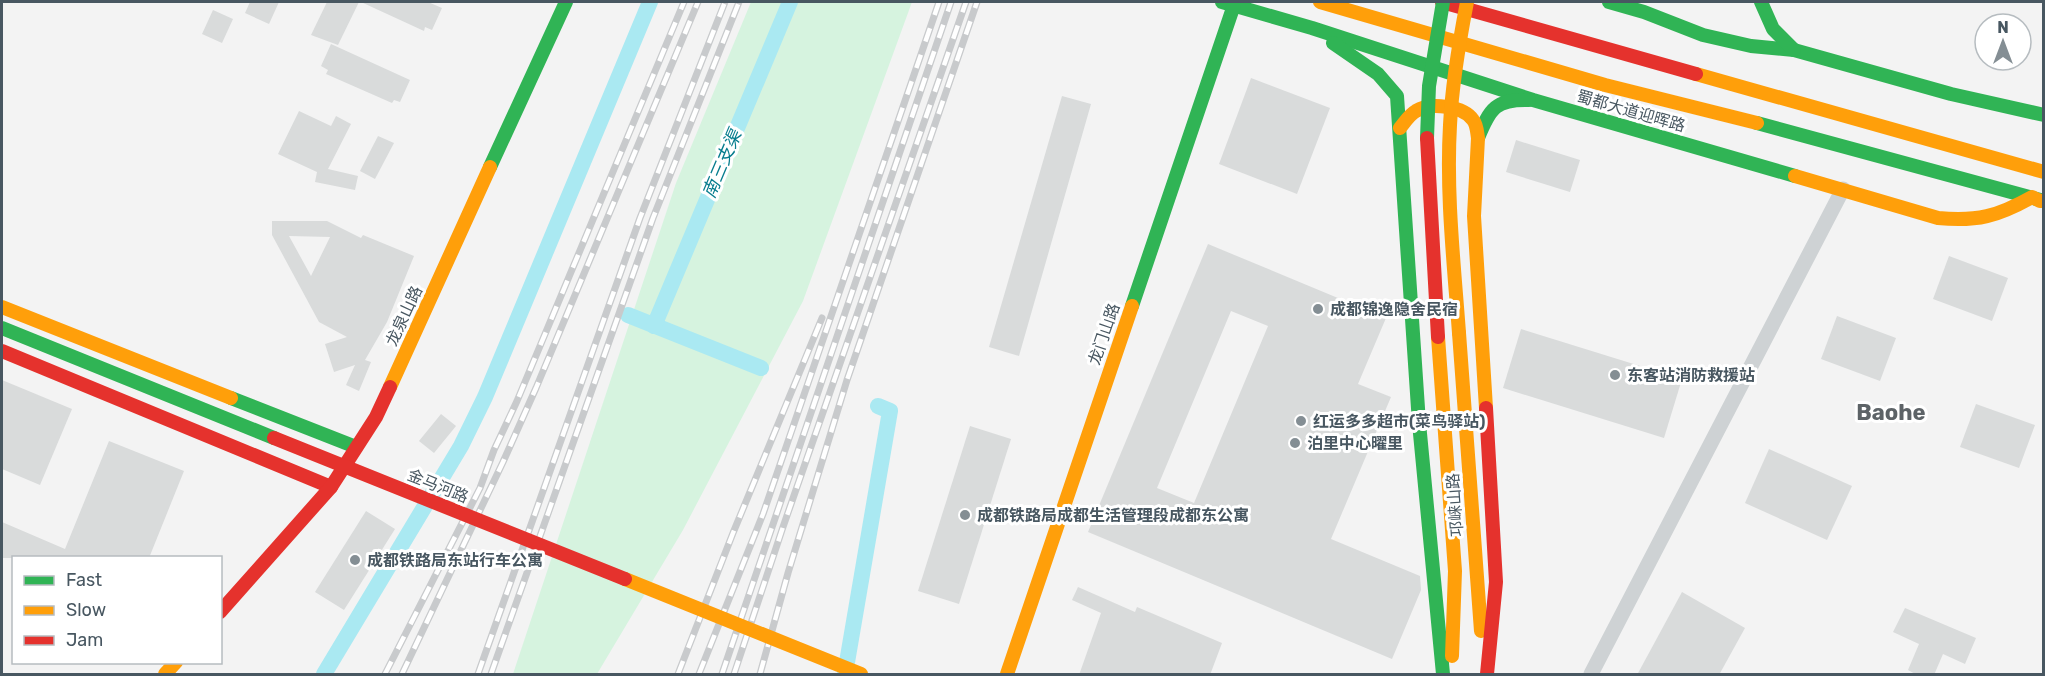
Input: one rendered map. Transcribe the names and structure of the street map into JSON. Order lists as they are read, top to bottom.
{
  "streets": {
    "main road": [
      "蜀都大道迎晖路",
      "龙泉山路",
      "龙门山路",
      "金马河路",
      "邛崃山路"
    ]
  },
  "crossings": [
    ["蜀都大道迎晖路", "龙门山路"]
  ],
  "districts": ["Baohe"],
  "water": ["南三支渠"],
  "places": [
    "成都锦逸隐舍民宿",
    "东客站消防救援站",
    "红运多多超市(菜鸟驿站)",
    "泊里中心曜里",
    "成都铁路局成都生活管理段成都东公寓",
    "成都铁路局东站行车公寓"
  ],
  "legend": ["Fast", "Slow", "Jam"],
  "north": "top"
}
